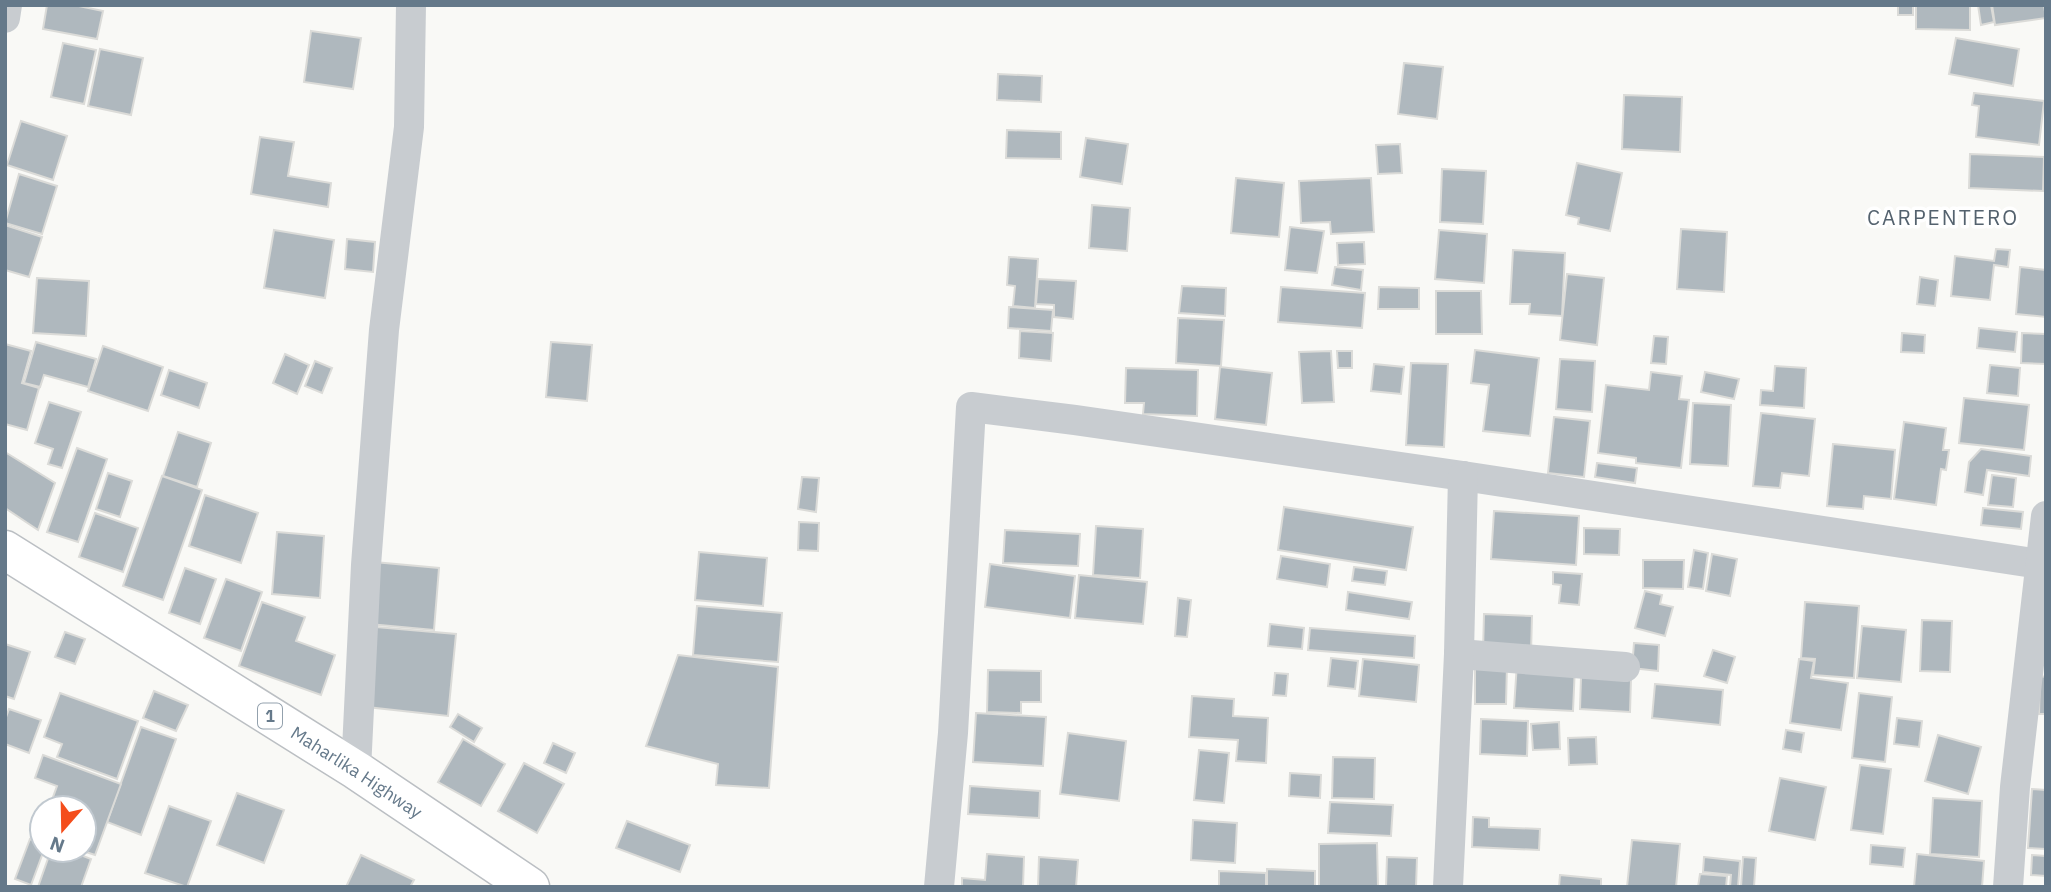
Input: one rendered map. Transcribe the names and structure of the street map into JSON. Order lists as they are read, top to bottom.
{
  "streets": {
    "main road": ["1", "Maharlika Highway"]
  },
  "districts": ["CARPENTERO"],
  "north": "bottom"
}
